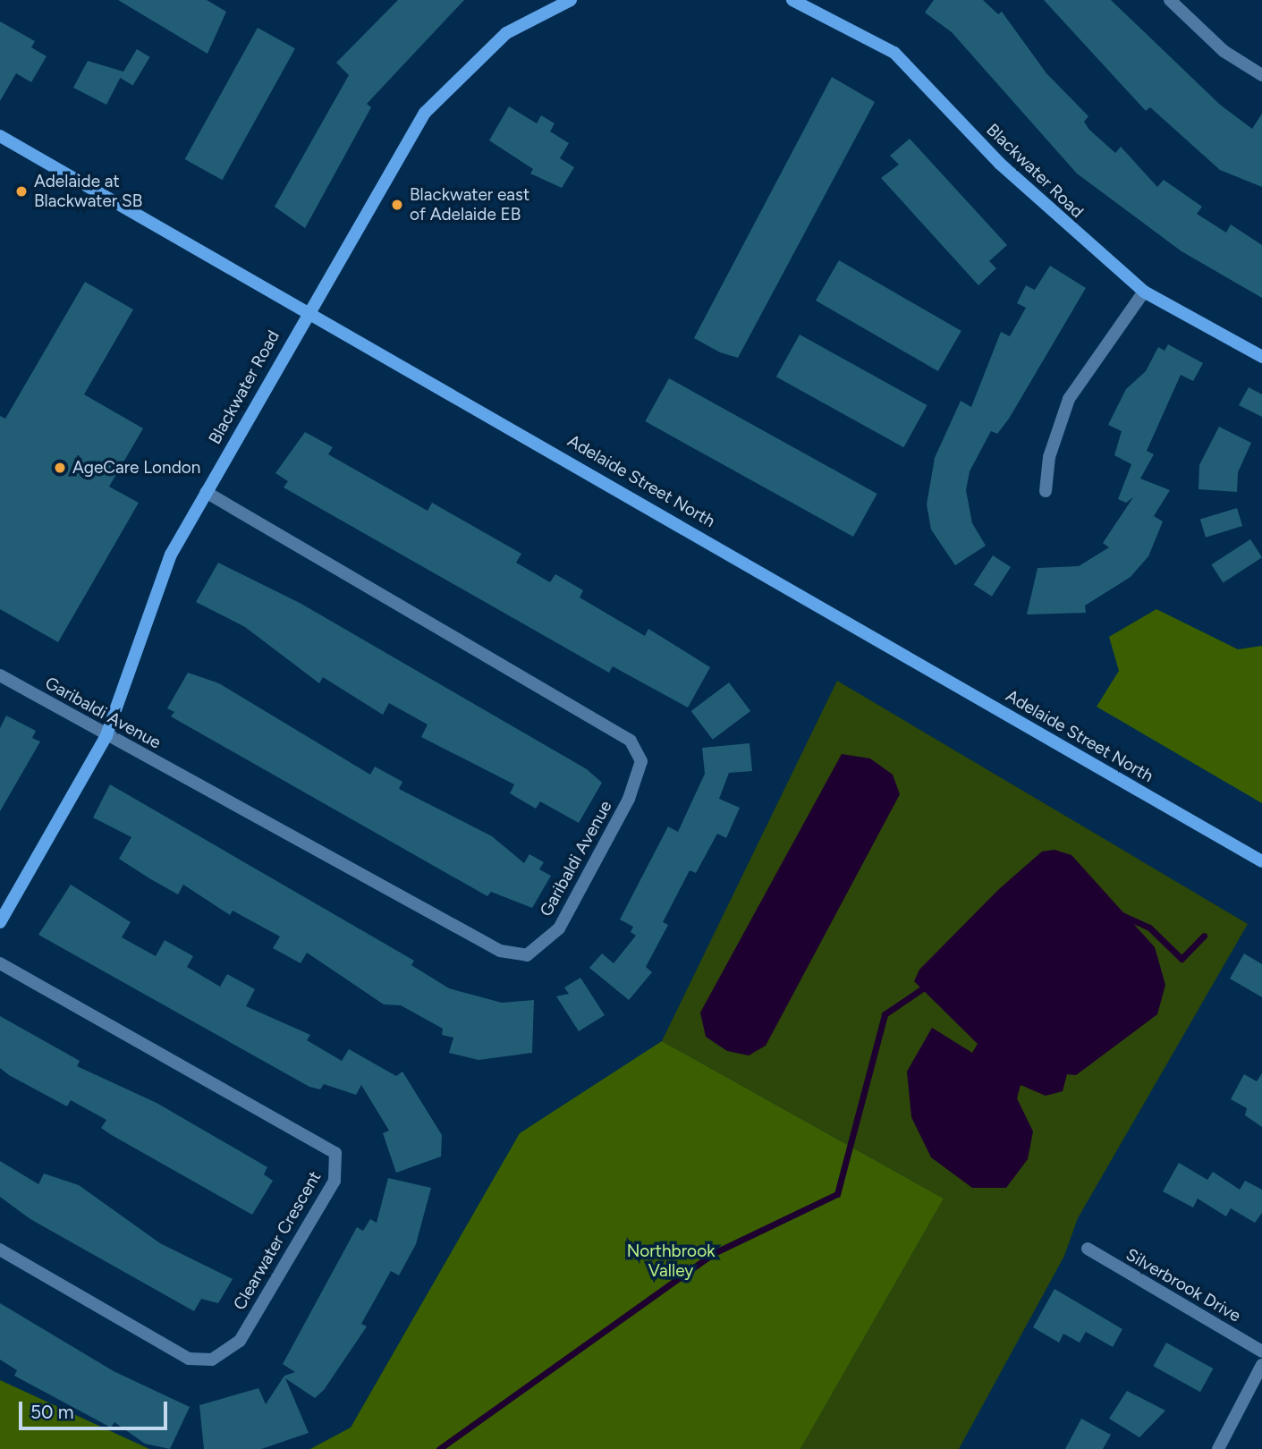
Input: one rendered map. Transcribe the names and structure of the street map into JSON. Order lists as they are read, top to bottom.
{
  "streets": {
    "street": [
      "Blackwater Road",
      "Adelaide Street North",
      "Garibaldi Avenue",
      "Clearwater Crescent",
      "Silverbrook Drive"
    ]
  },
  "crossings": [
    ["Blackwater Road", "Adelaide Street North"],
    ["Blackwater Road", "Garibaldi Avenue"]
  ],
  "parks": ["Northbrook Valley"],
  "places": ["Adelaide at Blackwater SB", "Blackwater east of Adelaide EB", "AgeCare London"],
  "scale_bar": "50 m"
}
